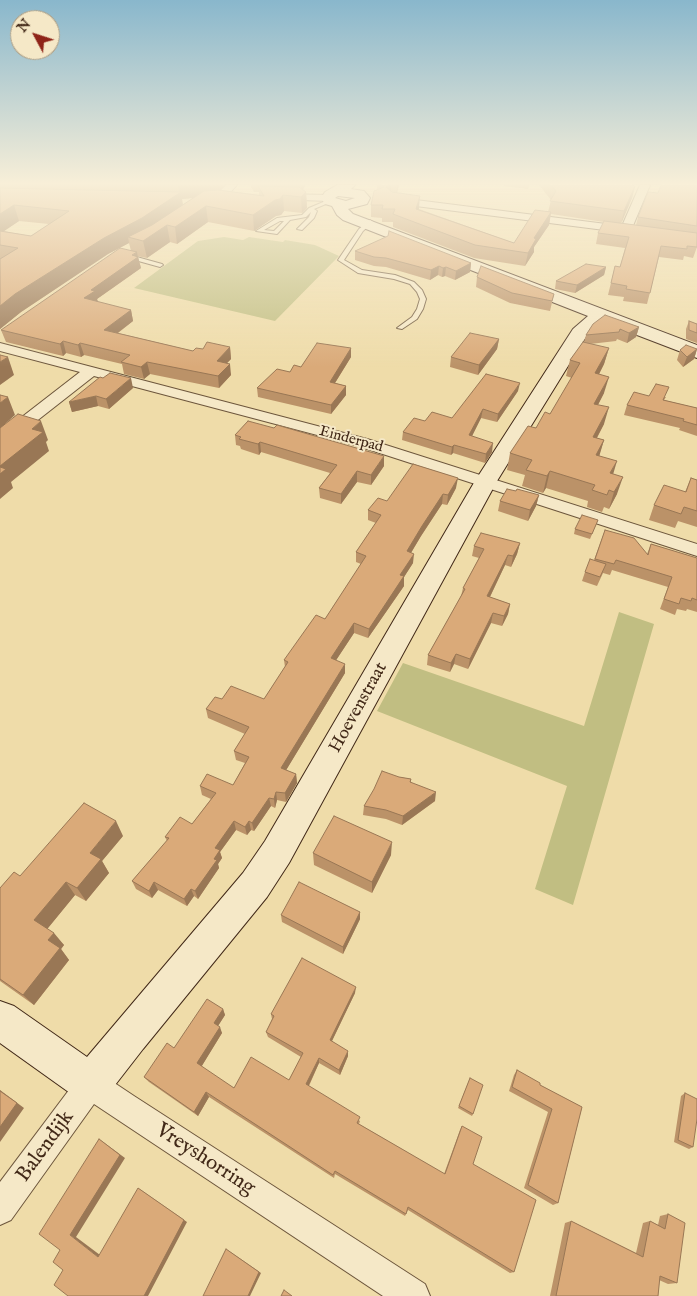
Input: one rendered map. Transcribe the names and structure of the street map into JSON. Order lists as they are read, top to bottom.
{
  "streets": {
    "main road": ["Hoevenstraat", "Vreyshorring"],
    "street": ["Einderpad", "Balendijk"]
  },
  "crossings": [
    ["Einderpad", "Hoevenstraat"],
    ["Hoevenstraat", "Balendijk"],
    ["Hoevenstraat", "Vreyshorring"],
    ["Balendijk", "Vreyshorring"]
  ],
  "north": "top left"
}
